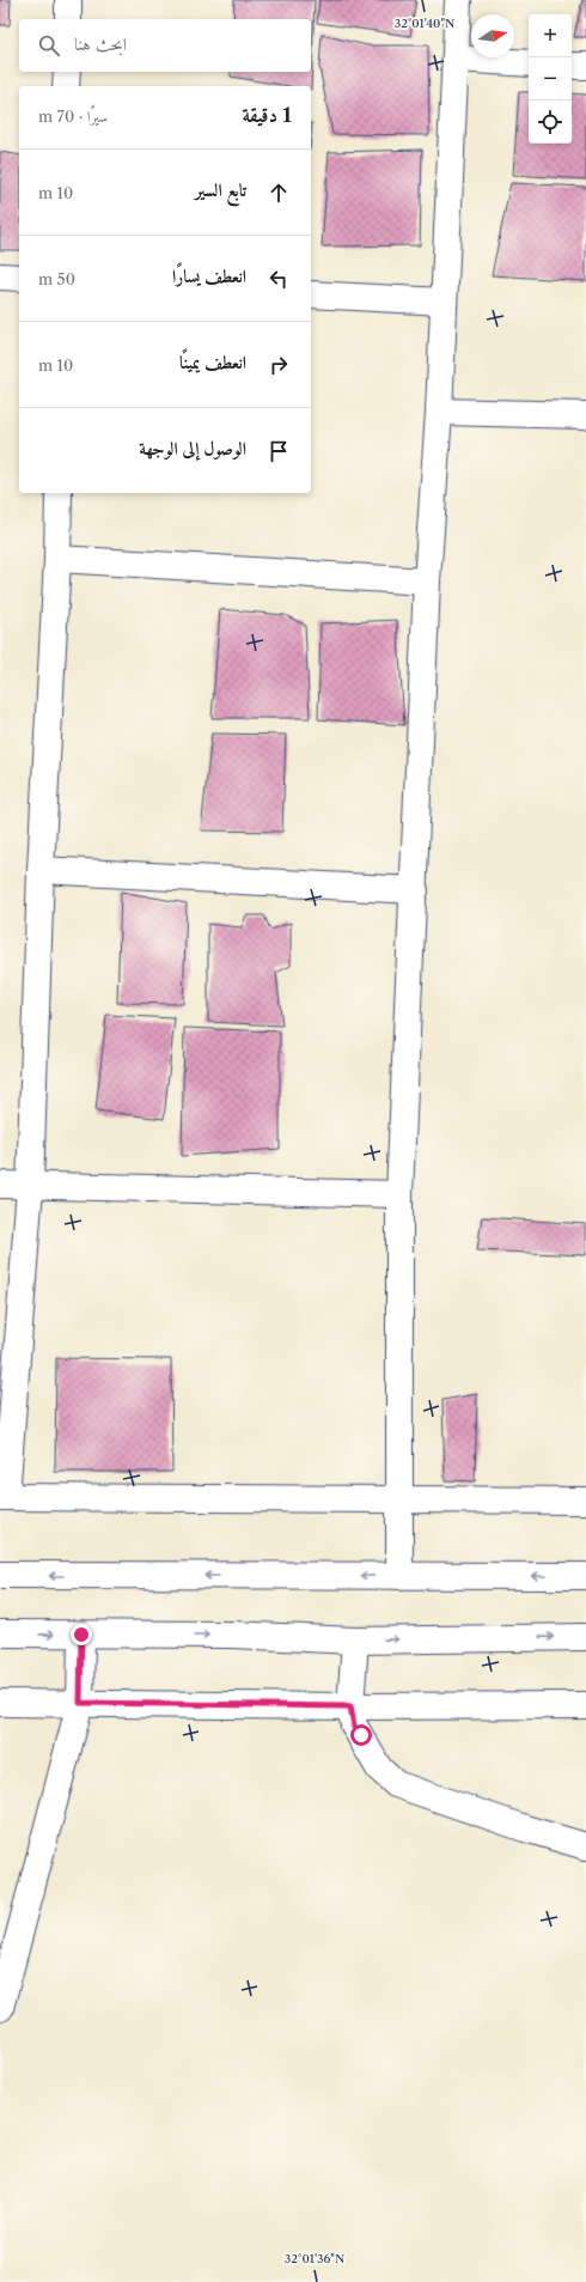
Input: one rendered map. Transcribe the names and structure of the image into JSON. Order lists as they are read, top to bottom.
{
  "north": "right",
  "page": {
    "map_buttons": ["+", "−"],
    "search": "ابحث هنا",
    "heading": ["1 دقيقة", "سيرًا · 70 m"],
    "list": [
      ["تابع السير", "10 m"],
      ["انعطف يسارًا", "50 m"],
      ["انعطف يمينًا", "10 m"],
      "الوصول إلى الوجهة"
    ]
  },
  "coordinates": ["32°01'40\"N", "32°01'36\"N"]
}
